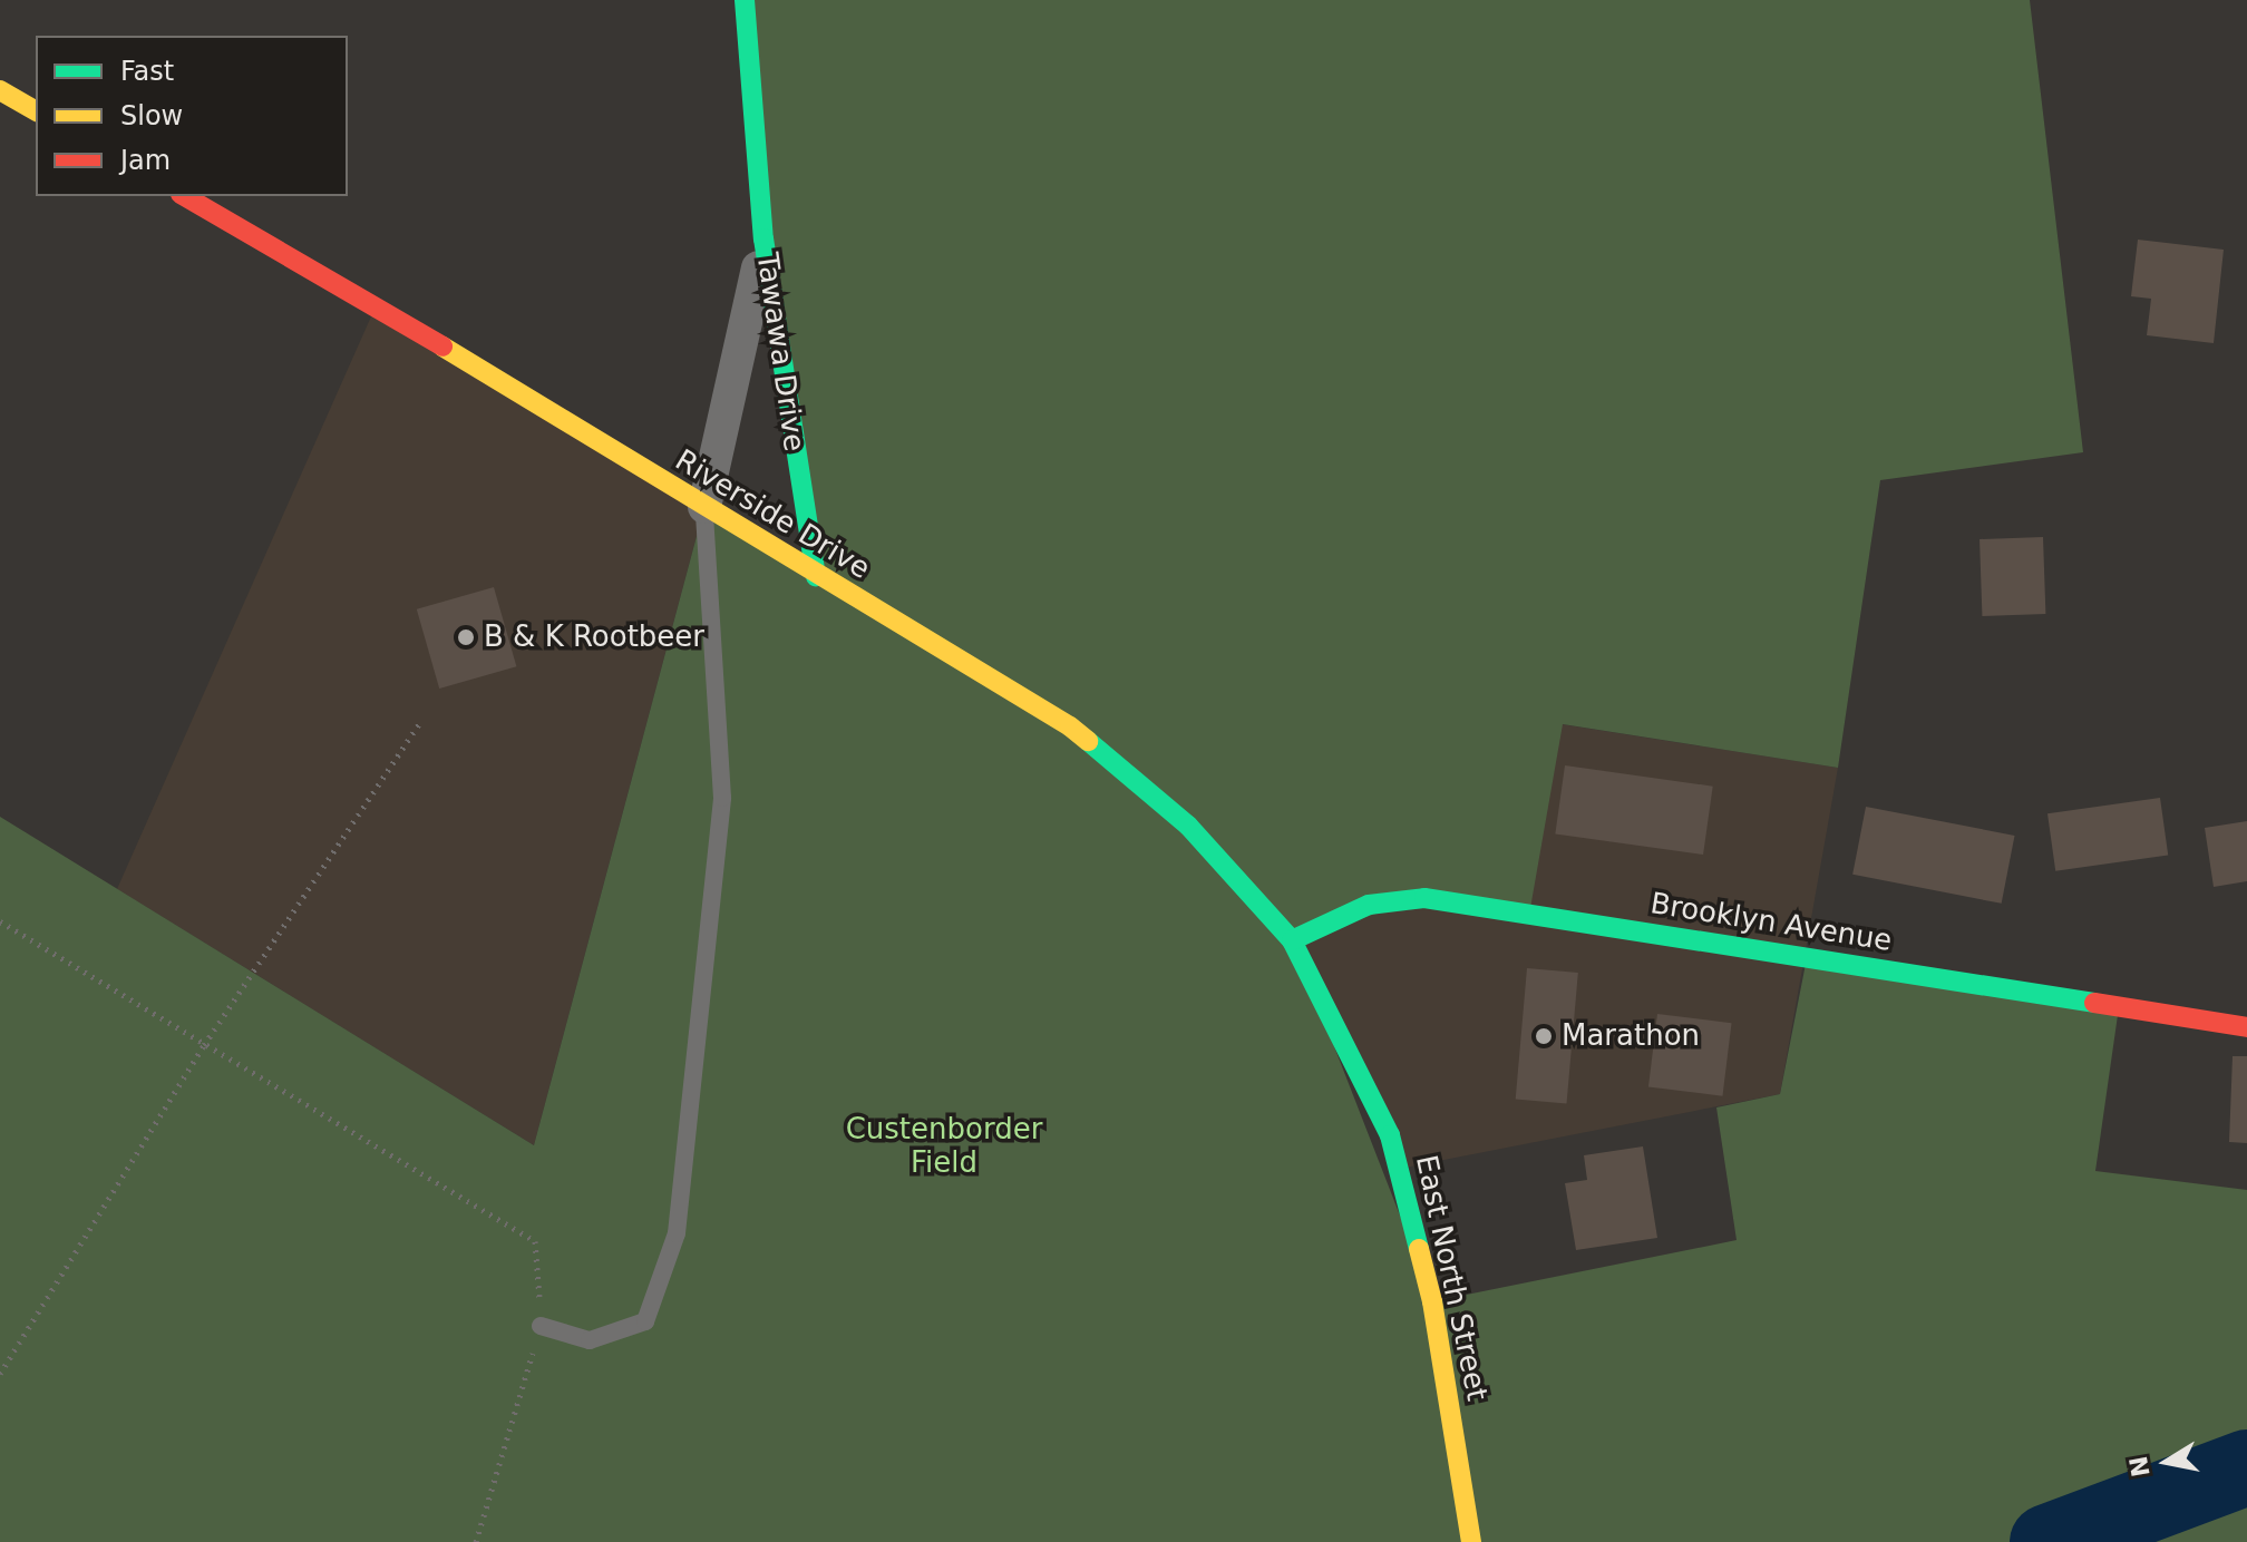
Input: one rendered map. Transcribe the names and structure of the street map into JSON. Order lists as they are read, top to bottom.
{
  "streets": {
    "main road": [
      "Tawawa Drive",
      "Riverside Drive",
      "Brooklyn Avenue",
      "East North Street"
    ]
  },
  "crossings": [
    ["Tawawa Drive", "Riverside Drive"],
    ["Riverside Drive", "Brooklyn Avenue"],
    ["Riverside Drive", "East North Street"],
    ["Brooklyn Avenue", "East North Street"]
  ],
  "parks": ["Custenborder Field"],
  "places": ["B & K Rootbeer", "Marathon"],
  "legend": ["Fast", "Slow", "Jam"],
  "north": "left"
}
